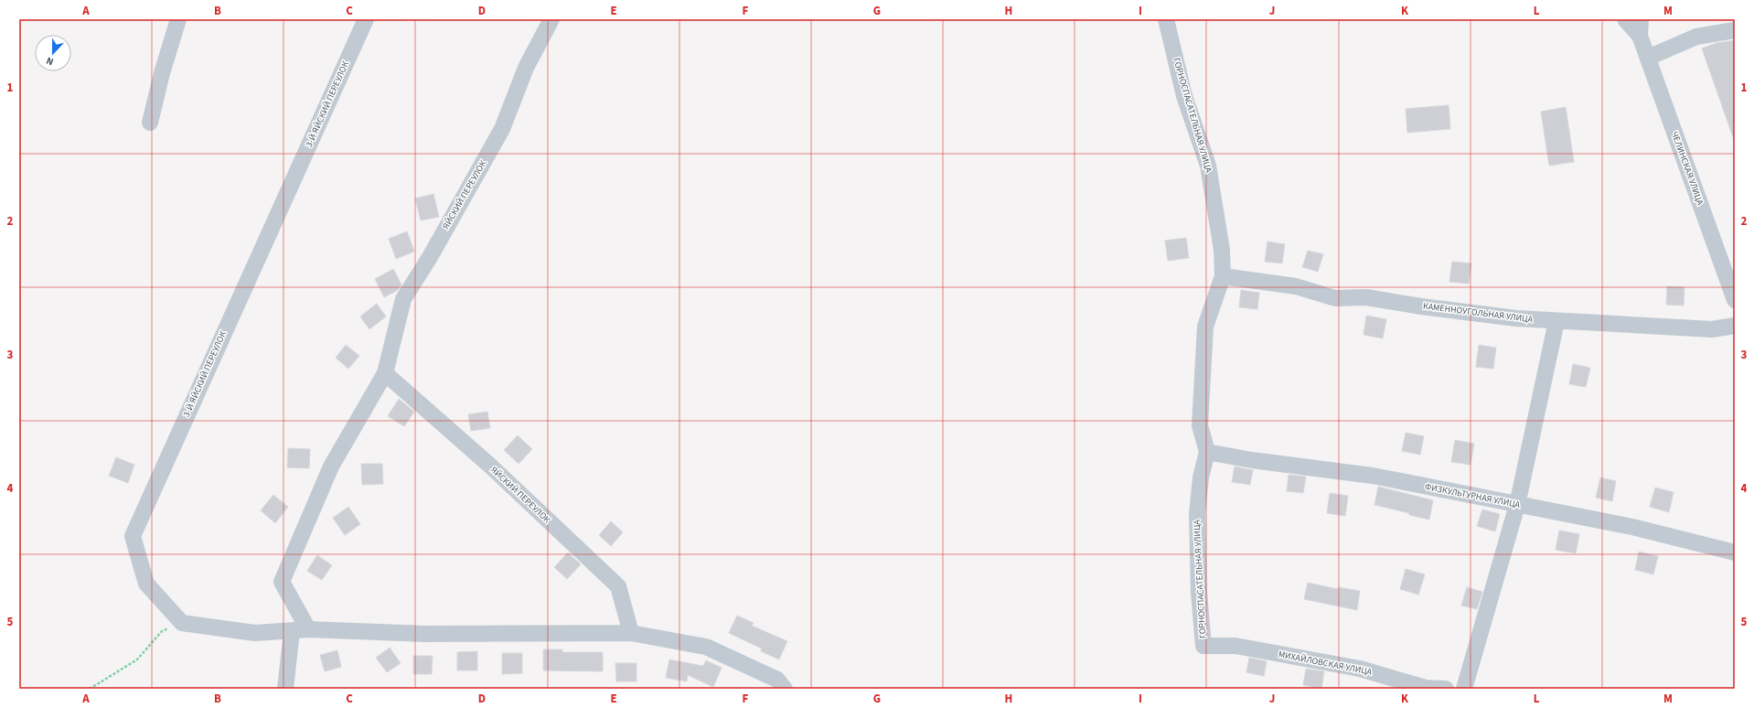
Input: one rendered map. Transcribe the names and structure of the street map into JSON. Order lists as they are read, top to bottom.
{
  "streets": {
    "street": [
      "3-Й ЯЙСКИЙ ПЕРЕУЛОК",
      "ГОРНОСПАСАТЕЛЬНАЯ УЛИЦА",
      "ЧЕЛИНСКАЯ УЛИЦА",
      "ЯЙСКИЙ ПЕРЕУЛОК",
      "КАМЕННОУГОЛЬНАЯ УЛИЦА",
      "ФИЗКУЛЬТУРНАЯ УЛИЦА",
      "МИХАЙЛОВСКАЯ УЛИЦА"
    ]
  },
  "crossings": [
    ["ГОРНОСПАСАТЕЛЬНАЯ УЛИЦА", "КАМЕННОУГОЛЬНАЯ УЛИЦА"],
    ["ГОРНОСПАСАТЕЛЬНАЯ УЛИЦА", "ФИЗКУЛЬТУРНАЯ УЛИЦА"],
    ["ГОРНОСПАСАТЕЛЬНАЯ УЛИЦА", "МИХАЙЛОВСКАЯ УЛИЦА"]
  ],
  "north": "bottom",
  "grid": {
    "columns": [
      "A",
      "B",
      "C",
      "D",
      "E",
      "F",
      "G",
      "H",
      "I",
      "J",
      "K",
      "L",
      "M"
    ],
    "rows": [
      "1",
      "2",
      "3",
      "4",
      "5"
    ]
  }
}
